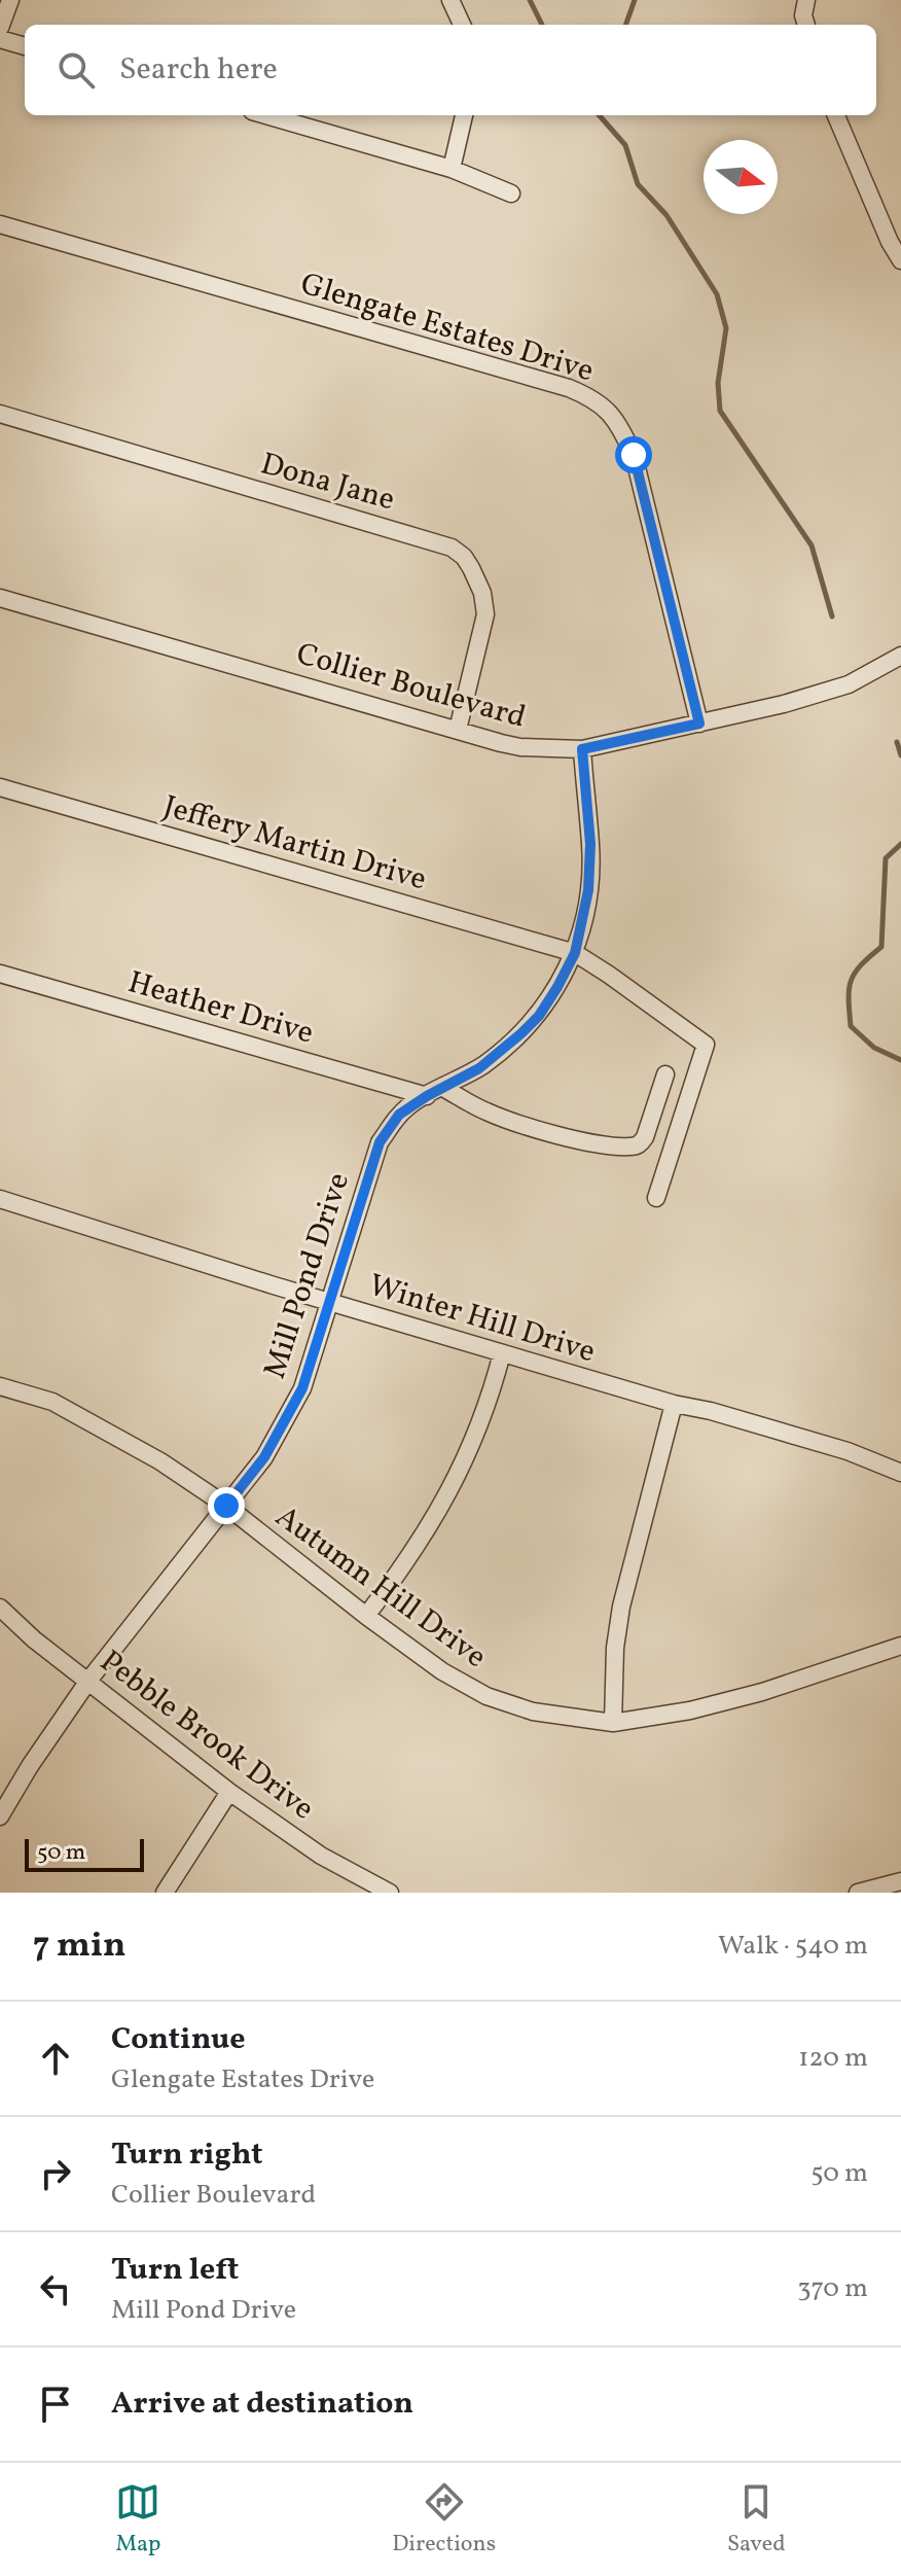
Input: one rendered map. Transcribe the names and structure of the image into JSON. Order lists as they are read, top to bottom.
{
  "streets": {
    "street": [
      "Glengate Estates Drive",
      "Dona Jane",
      "Collier Boulevard",
      "Jeffery Martin Drive",
      "Heather Drive",
      "Mill Pond Drive",
      "Winter Hill Drive",
      "Autumn Hill Drive",
      "Pebble Brook Drive"
    ]
  },
  "crossings": [
    ["Glengate Estates Drive", "Collier Boulevard"],
    ["Dona Jane", "Collier Boulevard"],
    ["Collier Boulevard", "Mill Pond Drive"],
    ["Jeffery Martin Drive", "Mill Pond Drive"],
    ["Heather Drive", "Mill Pond Drive"],
    ["Mill Pond Drive", "Winter Hill Drive"],
    ["Mill Pond Drive", "Autumn Hill Drive"],
    ["Mill Pond Drive", "Pebble Brook Drive"]
  ],
  "scale_bar": "50 m",
  "north": "right",
  "page": {
    "search": "Search here",
    "scale": "50 m",
    "heading": ["7 min", "Walk · 540 m"],
    "list": [
      ["Continue", "Glengate Estates Drive", "120 m"],
      ["Turn right", "Collier Boulevard", "50 m"],
      ["Turn left", "Mill Pond Drive", "370 m"],
      "Arrive at destination"
    ],
    "nav": ["Map", "Directions", "Saved"]
  }
}
